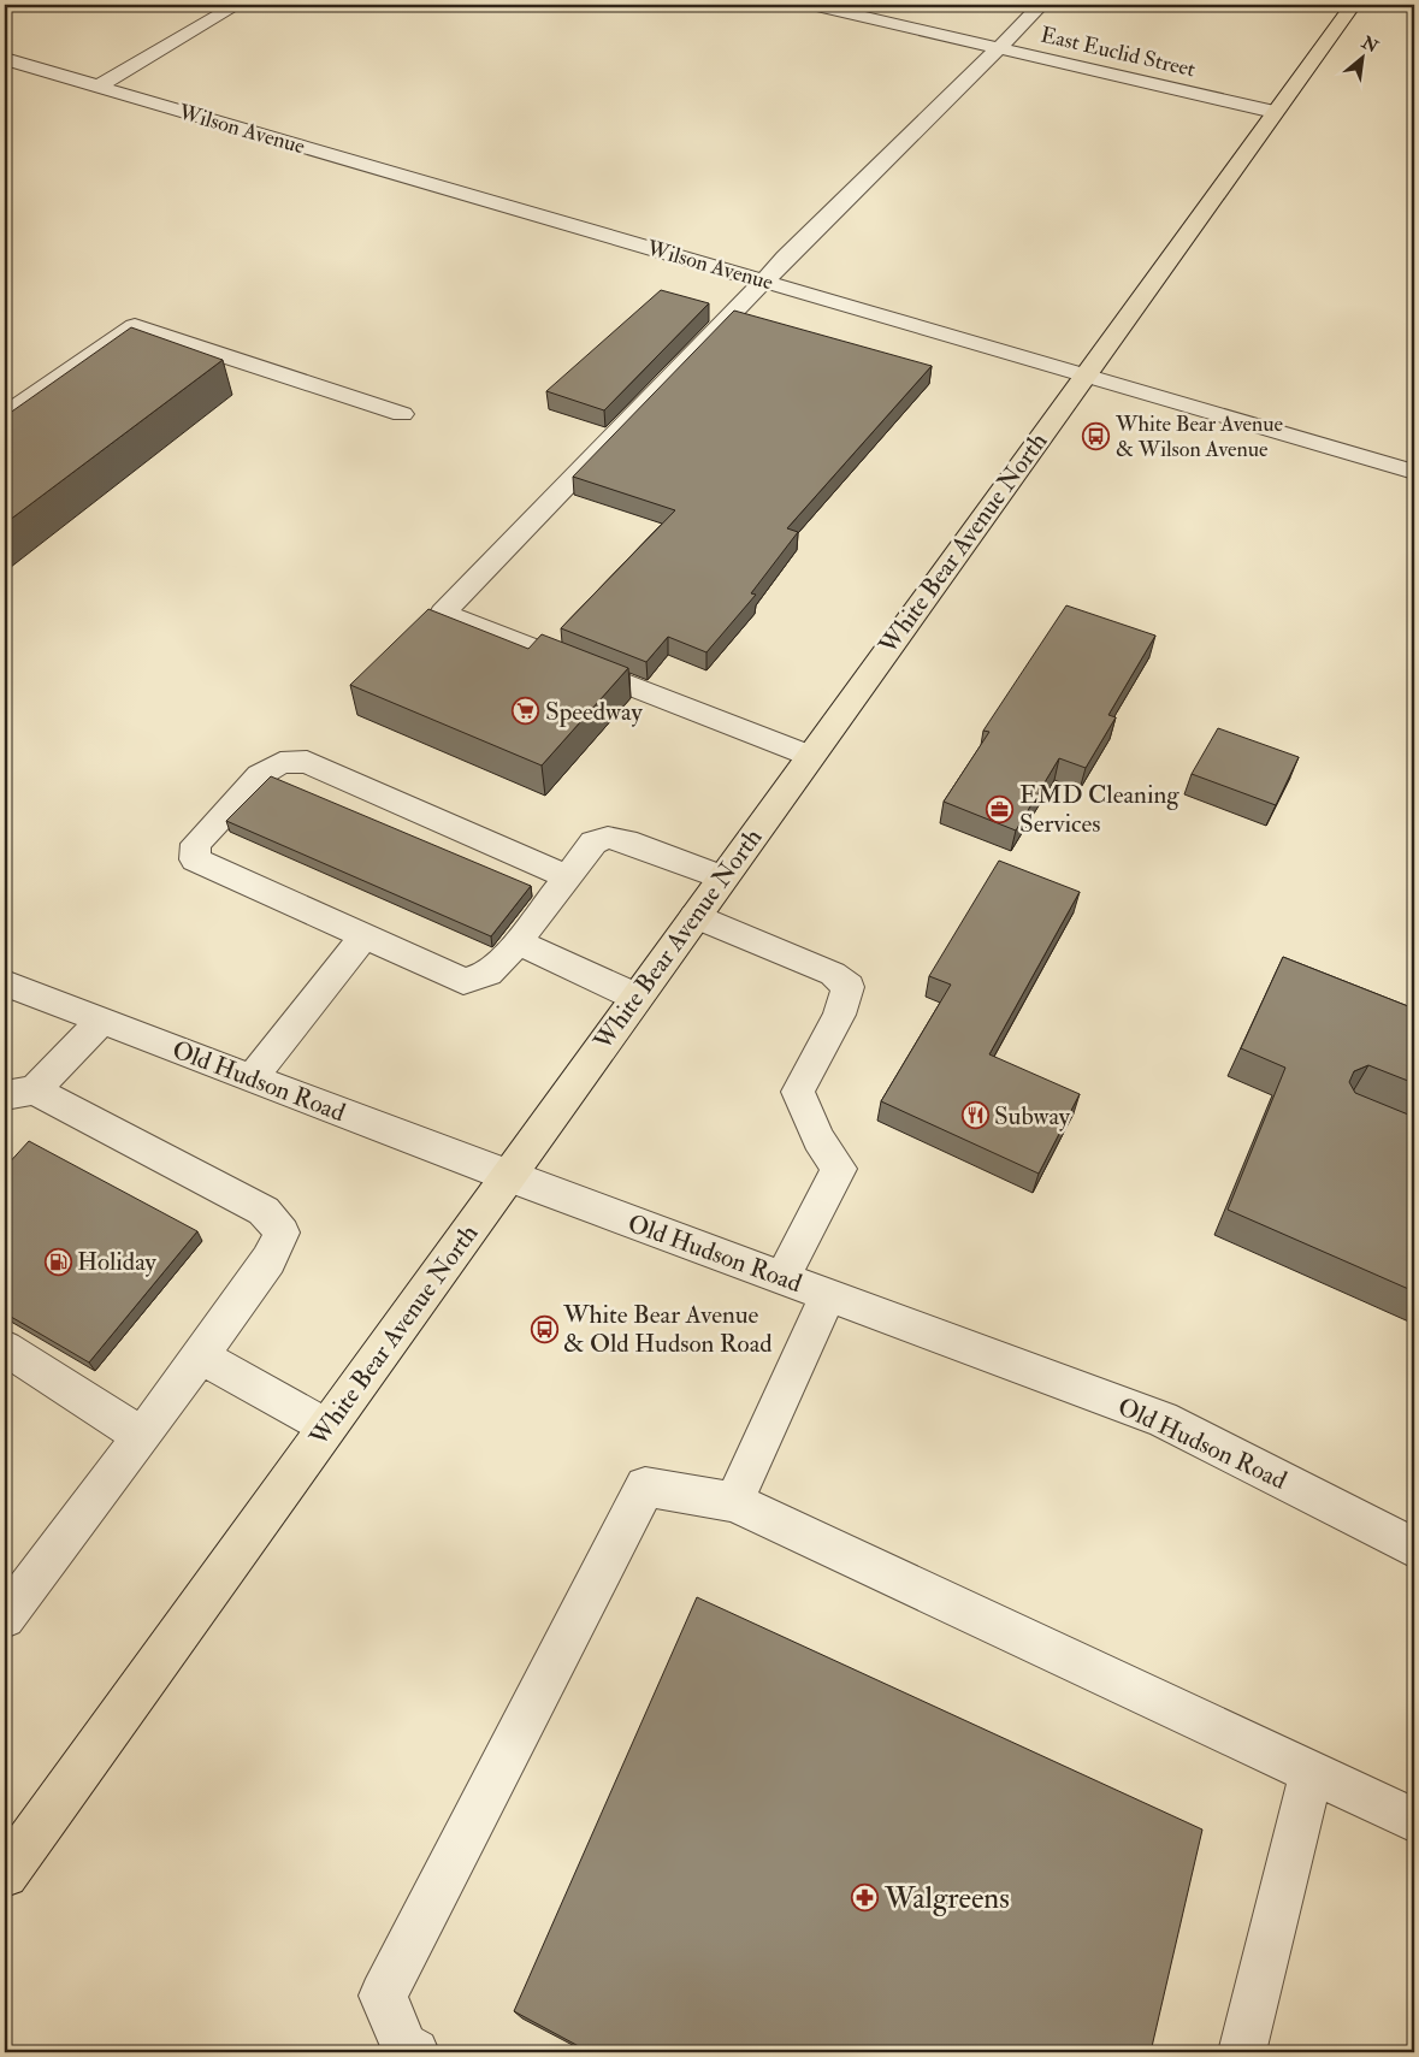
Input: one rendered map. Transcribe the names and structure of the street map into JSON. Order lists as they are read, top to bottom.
{
  "streets": {
    "main road": ["White Bear Avenue North"],
    "street": ["East Euclid Street", "Wilson Avenue", "Old Hudson Road"]
  },
  "crossings": [
    ["East Euclid Street", "White Bear Avenue North"],
    ["Wilson Avenue", "White Bear Avenue North"],
    ["White Bear Avenue North", "Old Hudson Road"]
  ],
  "places": {
    "bus stop": ["White Bear Avenue & Wilson Avenue", "White Bear Avenue & Old Hudson Road"],
    "supermarket": ["Speedway"],
    "office": ["EMD Cleaning Services"],
    "restaurant": ["Subway"],
    "fuel station": ["Holiday"],
    "pharmacy": ["Walgreens"]
  },
  "north": "top right"
}
